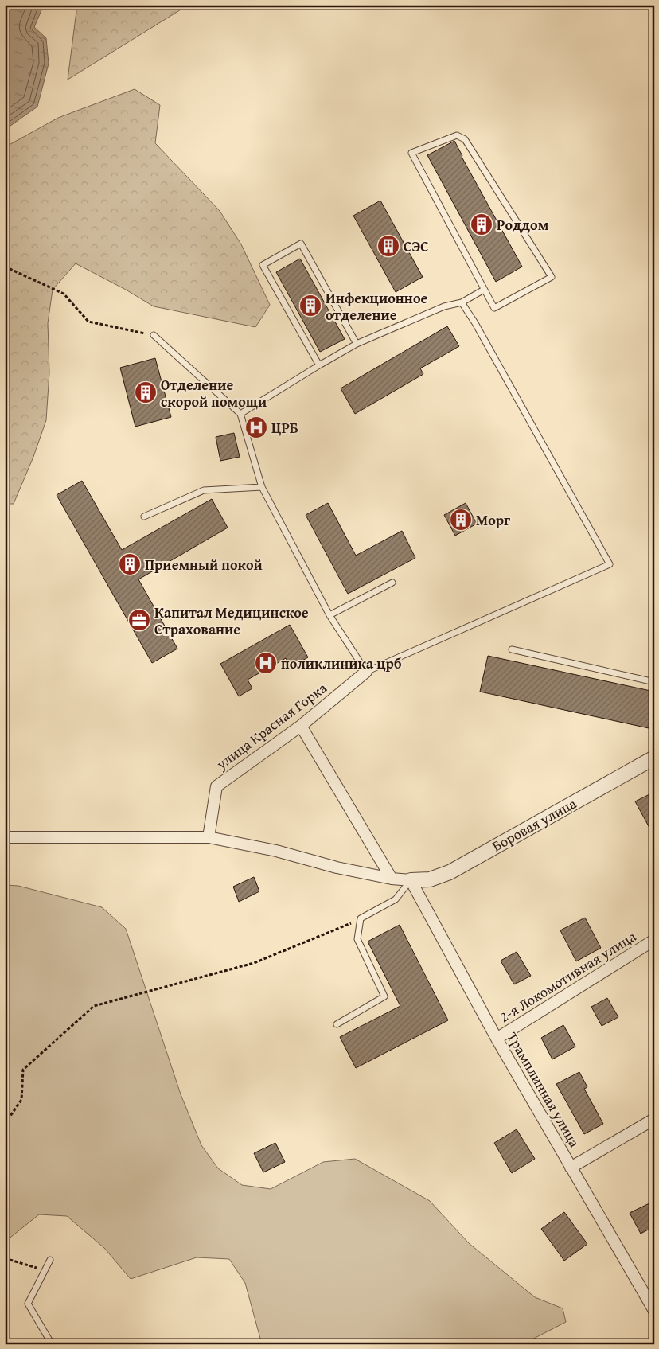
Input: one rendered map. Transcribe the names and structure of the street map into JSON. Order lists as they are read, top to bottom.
{
  "streets": {
    "street": [
      "улица Красная Горка",
      "Боровая улица",
      "2-я Локомотивная улица",
      "Трамплинная улица"
    ]
  },
  "crossings": [
    ["Боровая улица", "Трамплинная улица"],
    ["2-я Локомотивная улица", "Трамплинная улица"]
  ],
  "places": {
    "building": [
      "Роддом",
      "СЭС",
      "Инфекционное отделение",
      "Отделение скорой помощи",
      "Морг",
      "Приемный покой"
    ],
    "hospital": ["ЦРБ", "поликлиника црб"],
    "office": ["Капитал Медицинское Страхование"]
  }
}
